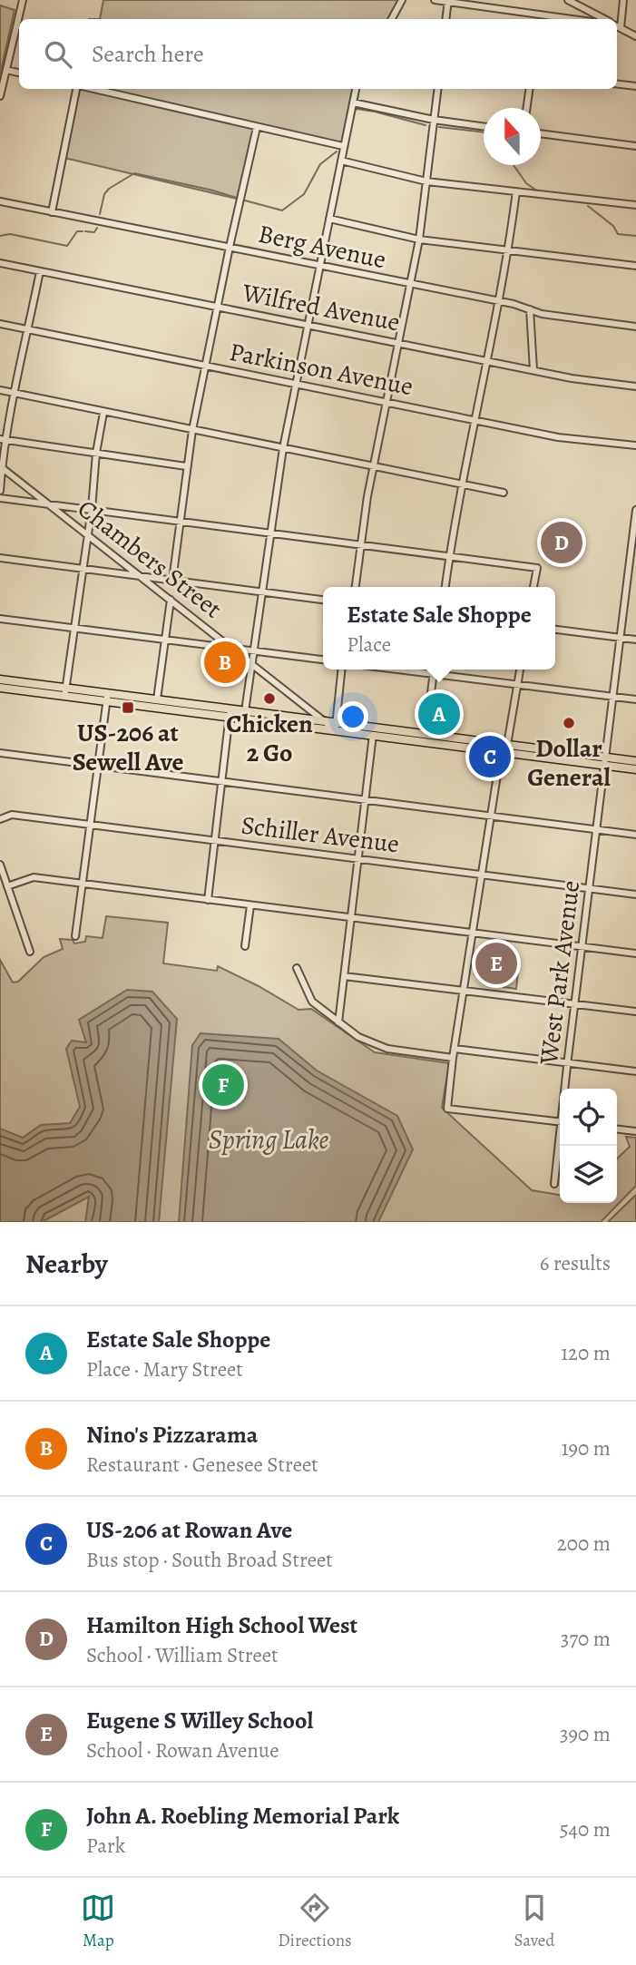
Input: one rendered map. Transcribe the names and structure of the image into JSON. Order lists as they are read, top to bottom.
{
  "streets": {
    "street": [
      "Berg Avenue",
      "Wilfred Avenue",
      "Parkinson Avenue",
      "Chambers Street",
      "Schiller Avenue",
      "West Park Avenue"
    ]
  },
  "crossings": [
    ["Schiller Avenue", "West Park Avenue"]
  ],
  "water": ["Spring Lake"],
  "places": {
    "other": ["Chicken 2 Go", "Dollar General"],
    "transit": ["US-206 at Sewell Ave"]
  },
  "north": "top",
  "page": {
    "search": "Search here",
    "pins": [
      "D",
      "B",
      "A",
      "C",
      "E",
      "F"
    ],
    "popup": ["Estate Sale Shoppe", "Place"],
    "heading": ["Nearby", "6 results"],
    "list": [
      {
        "mark": "A",
        "name": "Estate Sale Shoppe",
        "note": "Place · Mary Street",
        "value": "120 m"
      },
      {
        "mark": "B",
        "name": "Nino's Pizzarama",
        "note": "Restaurant · Genesee Street",
        "value": "190 m"
      },
      {
        "mark": "C",
        "name": "US-206 at Rowan Ave",
        "note": "Bus stop · South Broad Street",
        "value": "200 m"
      },
      {
        "mark": "D",
        "name": "Hamilton High School West",
        "note": "School · William Street",
        "value": "370 m"
      },
      {
        "mark": "E",
        "name": "Eugene S Willey School",
        "note": "School · Rowan Avenue",
        "value": "390 m"
      },
      {
        "mark": "F",
        "name": "John A. Roebling Memorial Park",
        "note": "Park",
        "value": "540 m"
      }
    ],
    "nav": ["Map", "Directions", "Saved"]
  }
}
